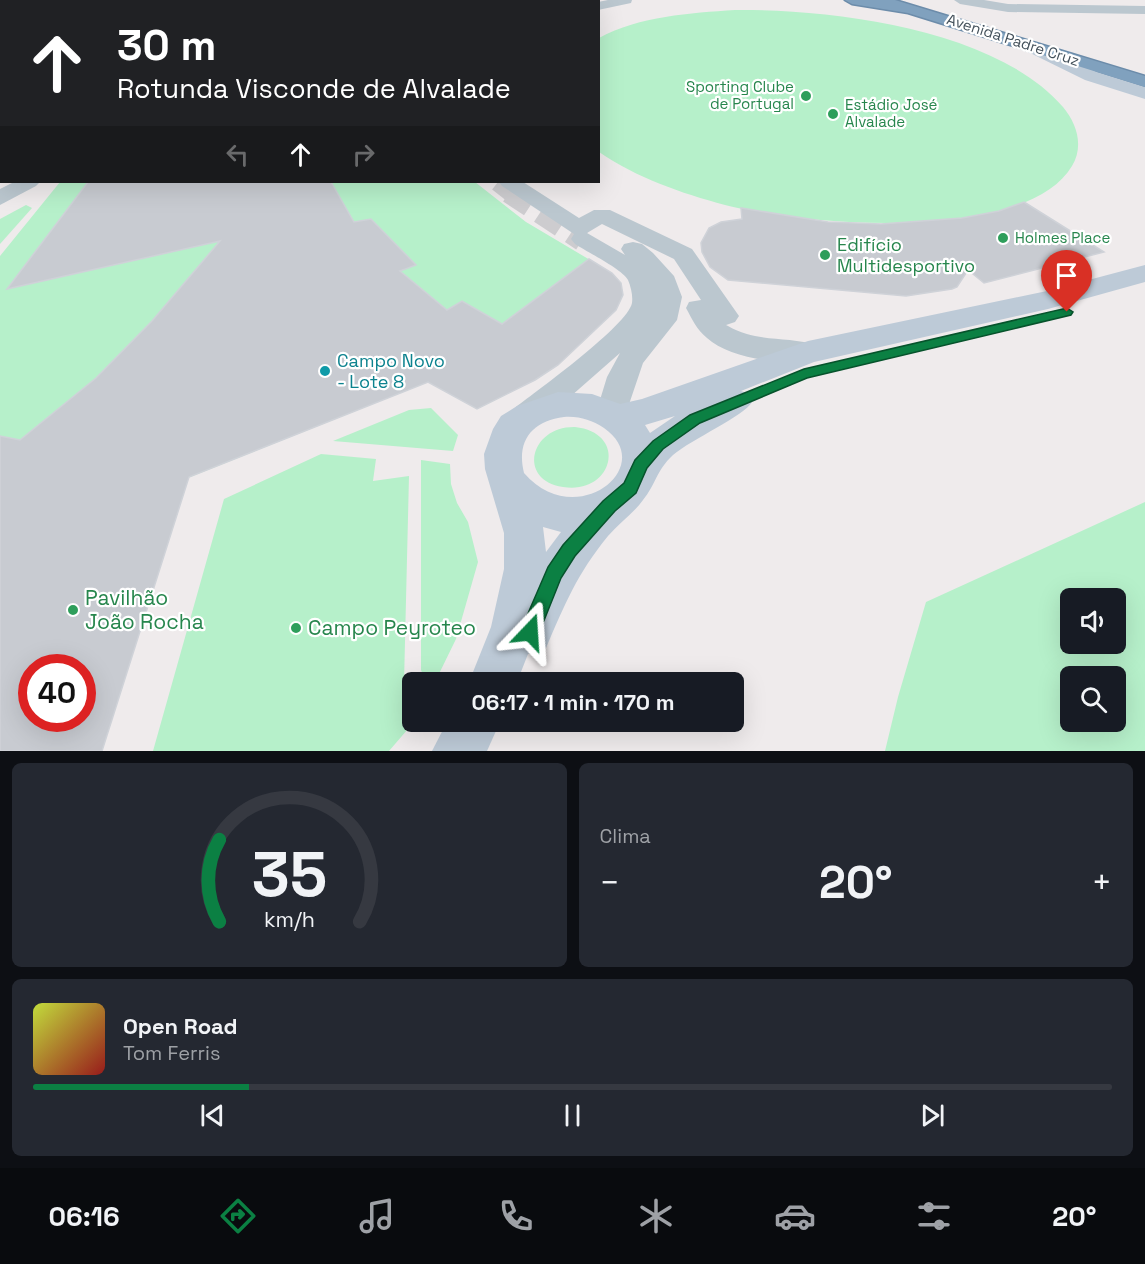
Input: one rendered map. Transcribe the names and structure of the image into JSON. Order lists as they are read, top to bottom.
{
  "streets": {
    "highway": ["Avenida Padre Cruz"]
  },
  "places": [
    "Sporting Clube de Portugal",
    "Estádio José Alvalade",
    "Holmes Place",
    "Edifício Multidesportivo",
    "Campo Novo - Lote 8",
    "Pavilhão João Rocha",
    "Campo Peyroteo"
  ],
  "page": {
    "turn": ["30 m", "Rotunda Visconde de Alvalade"],
    "limit": "40",
    "trip": "06:17 · 1 min · 170 m",
    "tile": "Clima",
    "heat": ["−", "20°", "+"],
    "song": ["Open Road", "Tom Ferris"],
    "tabs": ["06:16", "20°"],
    "gauge": ["35", "km/h"]
  }
}
